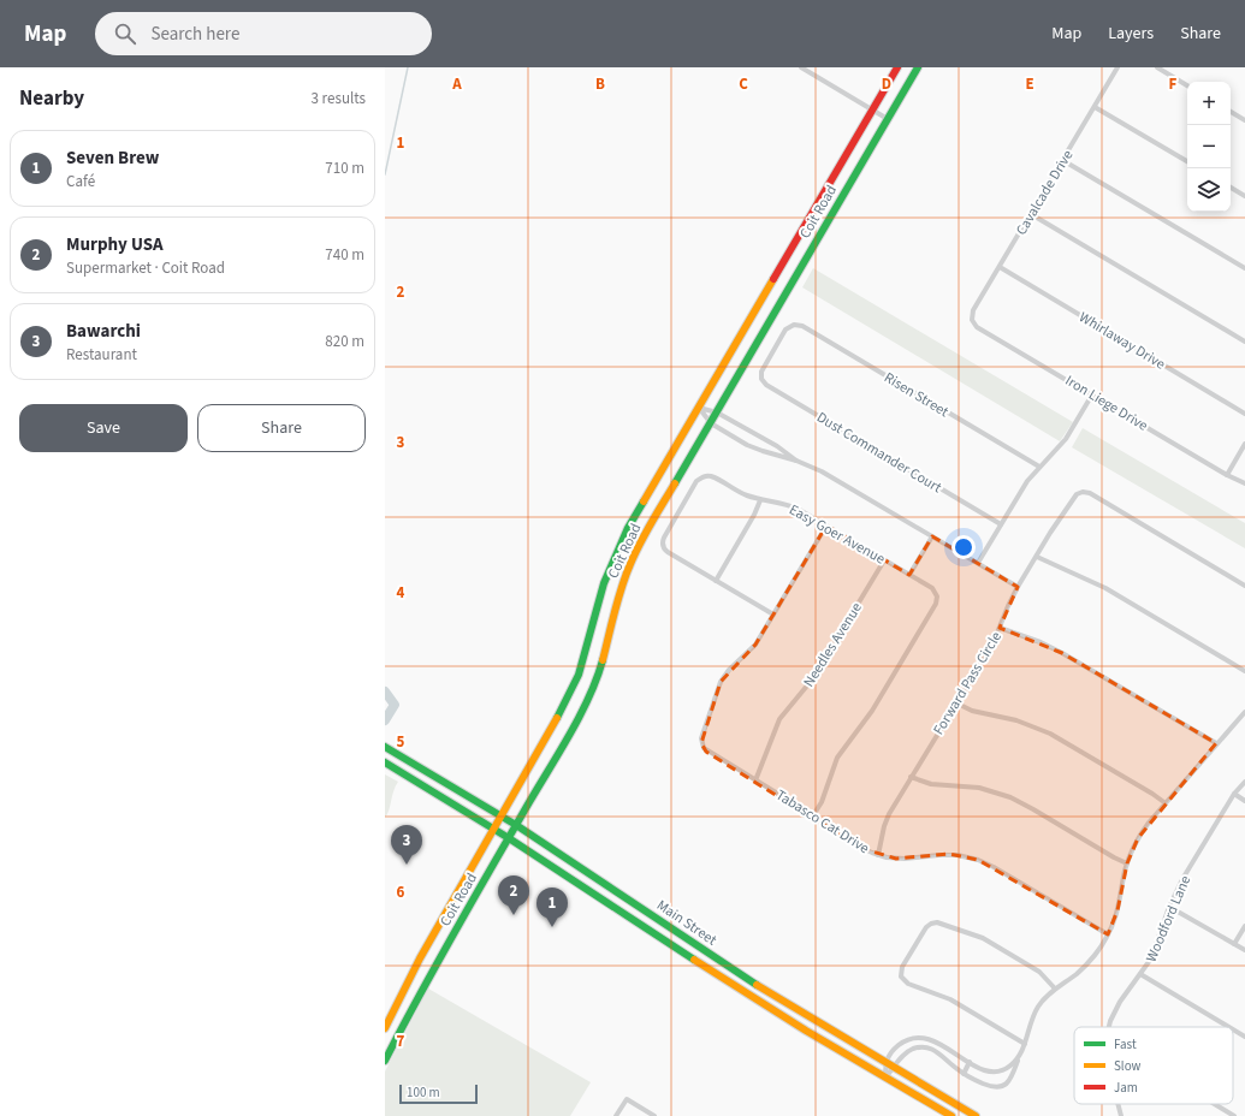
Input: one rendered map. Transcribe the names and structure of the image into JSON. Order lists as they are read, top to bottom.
{
  "streets": {
    "main road": ["Coit Road", "Main Street"],
    "street": [
      "Cavalcade Drive",
      "Whirlaway Drive",
      "Risen Street",
      "Iron Liege Drive",
      "Dust Commander Court",
      "Easy Goer Avenue",
      "Needles Avenue",
      "Forward Pass Circle",
      "Tabasco Cat Drive",
      "Woodford Lane"
    ]
  },
  "crossings": [
    ["Cavalcade Drive", "Whirlaway Drive"],
    ["Cavalcade Drive", "Iron Liege Drive"],
    ["Coit Road", "Main Street"],
    ["Risen Street", "Dust Commander Court"],
    ["Easy Goer Avenue", "Needles Avenue"],
    ["Easy Goer Avenue", "Tabasco Cat Drive"],
    ["Needles Avenue", "Tabasco Cat Drive"],
    ["Forward Pass Circle", "Tabasco Cat Drive"]
  ],
  "legend": ["Fast", "Slow", "Jam"],
  "scale_bar": "100 m",
  "page": {
    "header": "Map",
    "search": "Search here",
    "nav": ["Map", "Layers", "Share"],
    "heading": ["Nearby", "3 results"],
    "map_buttons": ["+", "−"],
    "list": [
      {
        "mark": "1",
        "name": "Seven Brew",
        "note": "Café",
        "value": "710 m"
      },
      {
        "mark": "2",
        "name": "Murphy USA",
        "note": "Supermarket · Coit Road",
        "value": "740 m"
      },
      {
        "mark": "3",
        "name": "Bawarchi",
        "note": "Restaurant",
        "value": "820 m"
      }
    ],
    "buttons": ["Save", "Share"],
    "pins": ["3", "2", "1"],
    "scale": "100 m"
  },
  "grid": {
    "columns": [
      "A",
      "B",
      "C",
      "D",
      "E",
      "F"
    ],
    "rows": [
      "1",
      "2",
      "3",
      "4",
      "5",
      "6",
      "7"
    ]
  }
}
